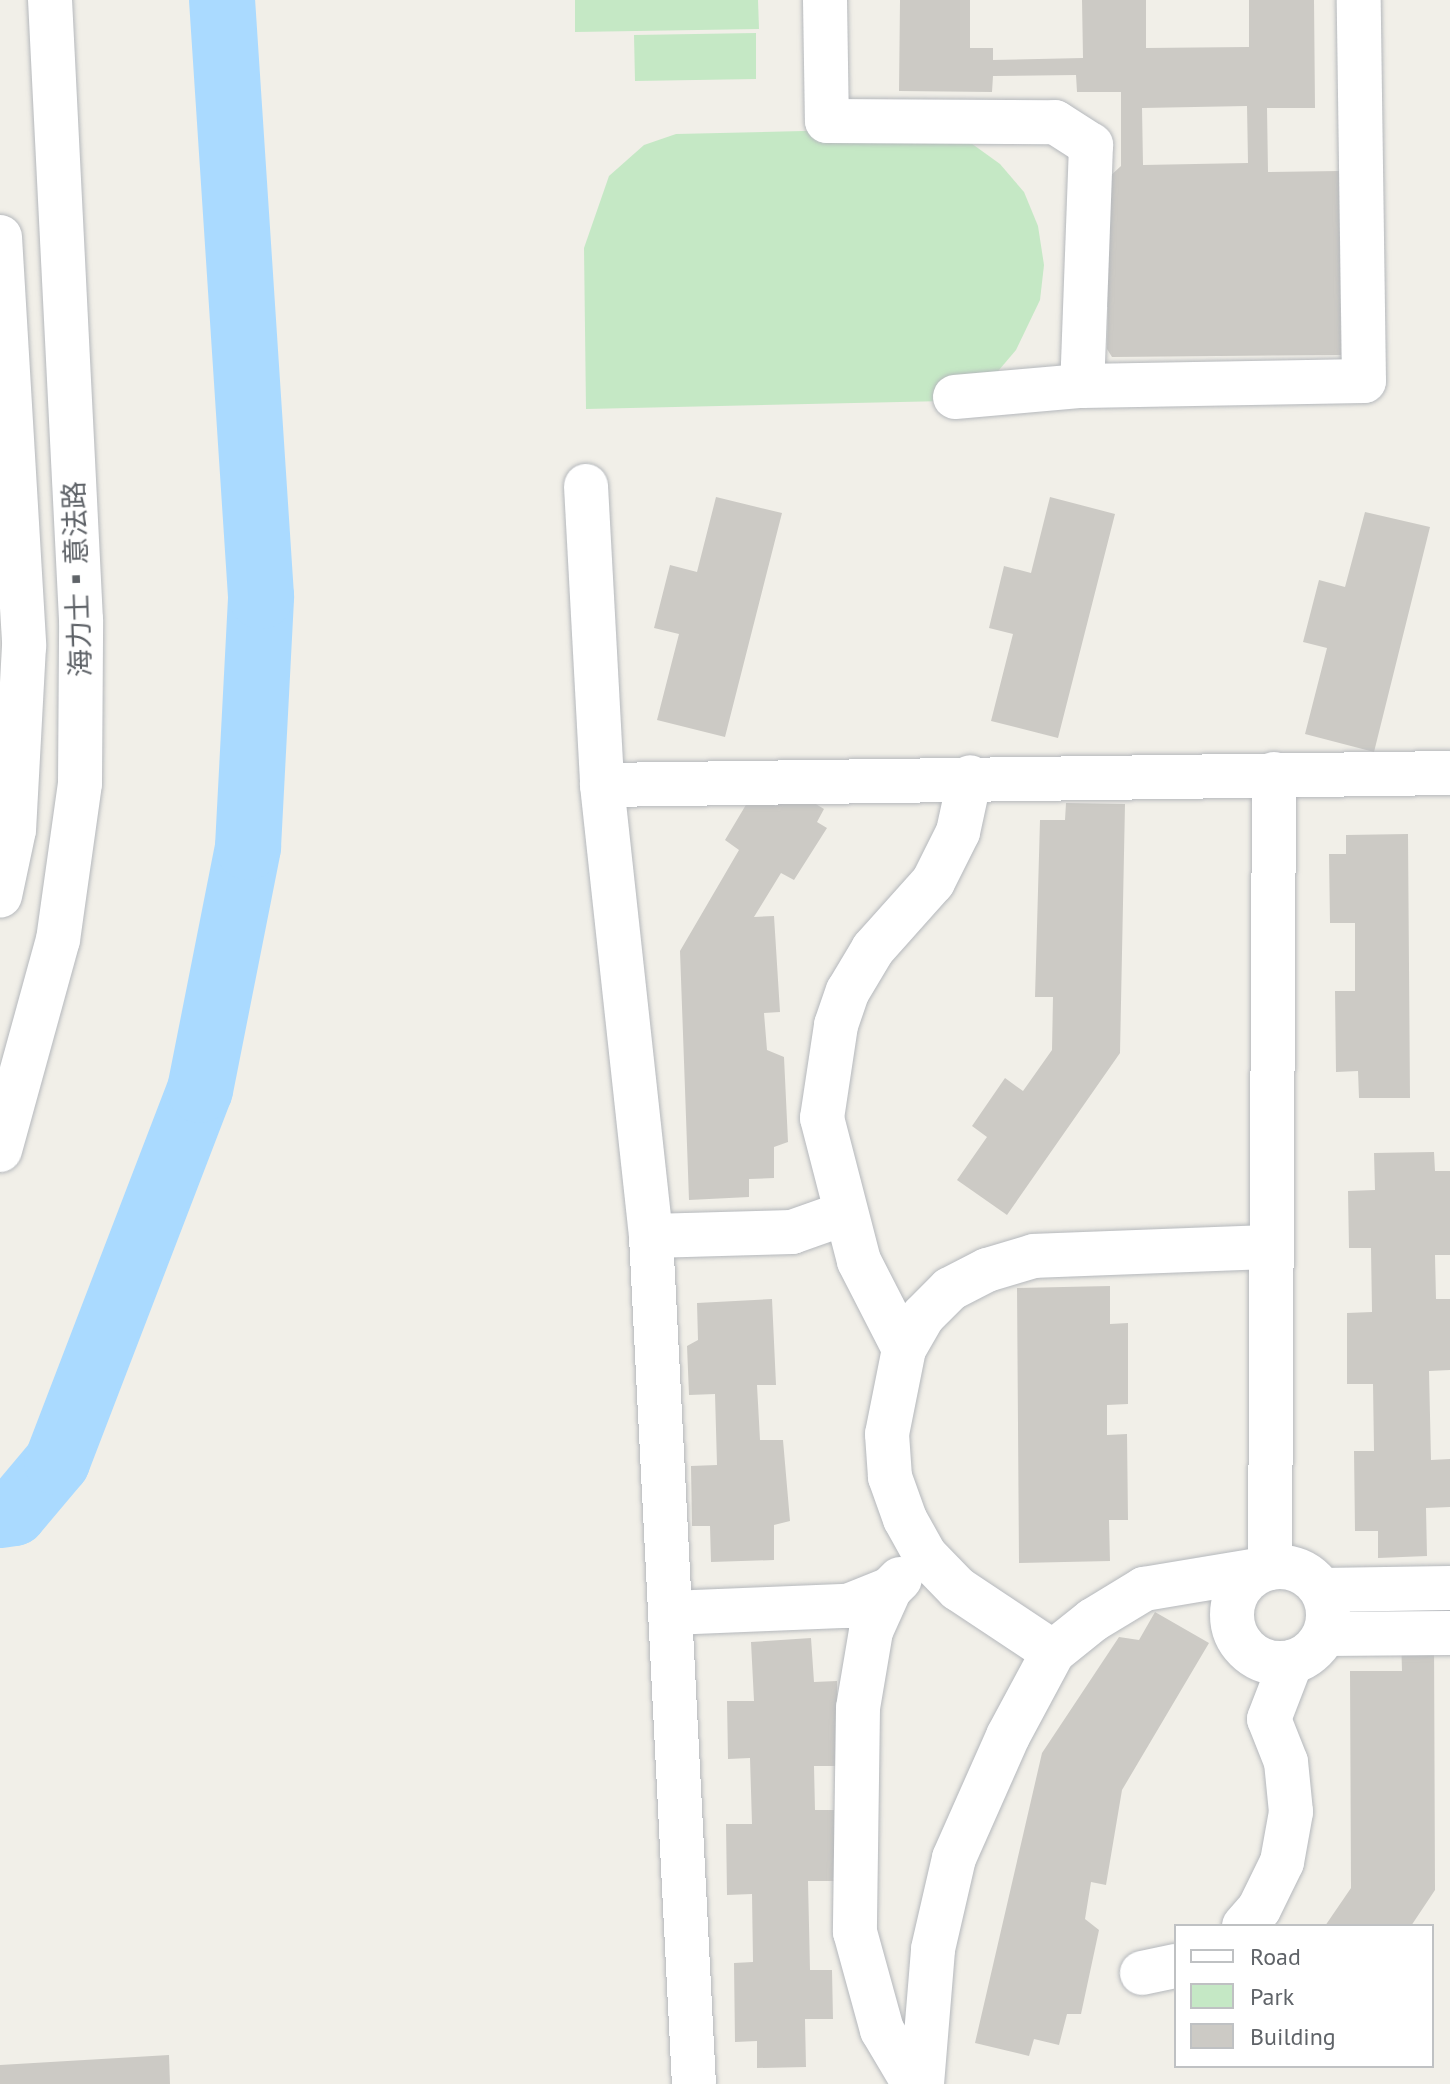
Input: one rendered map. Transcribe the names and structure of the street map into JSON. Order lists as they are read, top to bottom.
{
  "streets": {
    "street": ["海力士▪意法路"]
  },
  "legend": ["Road", "Park", "Building"]
}
